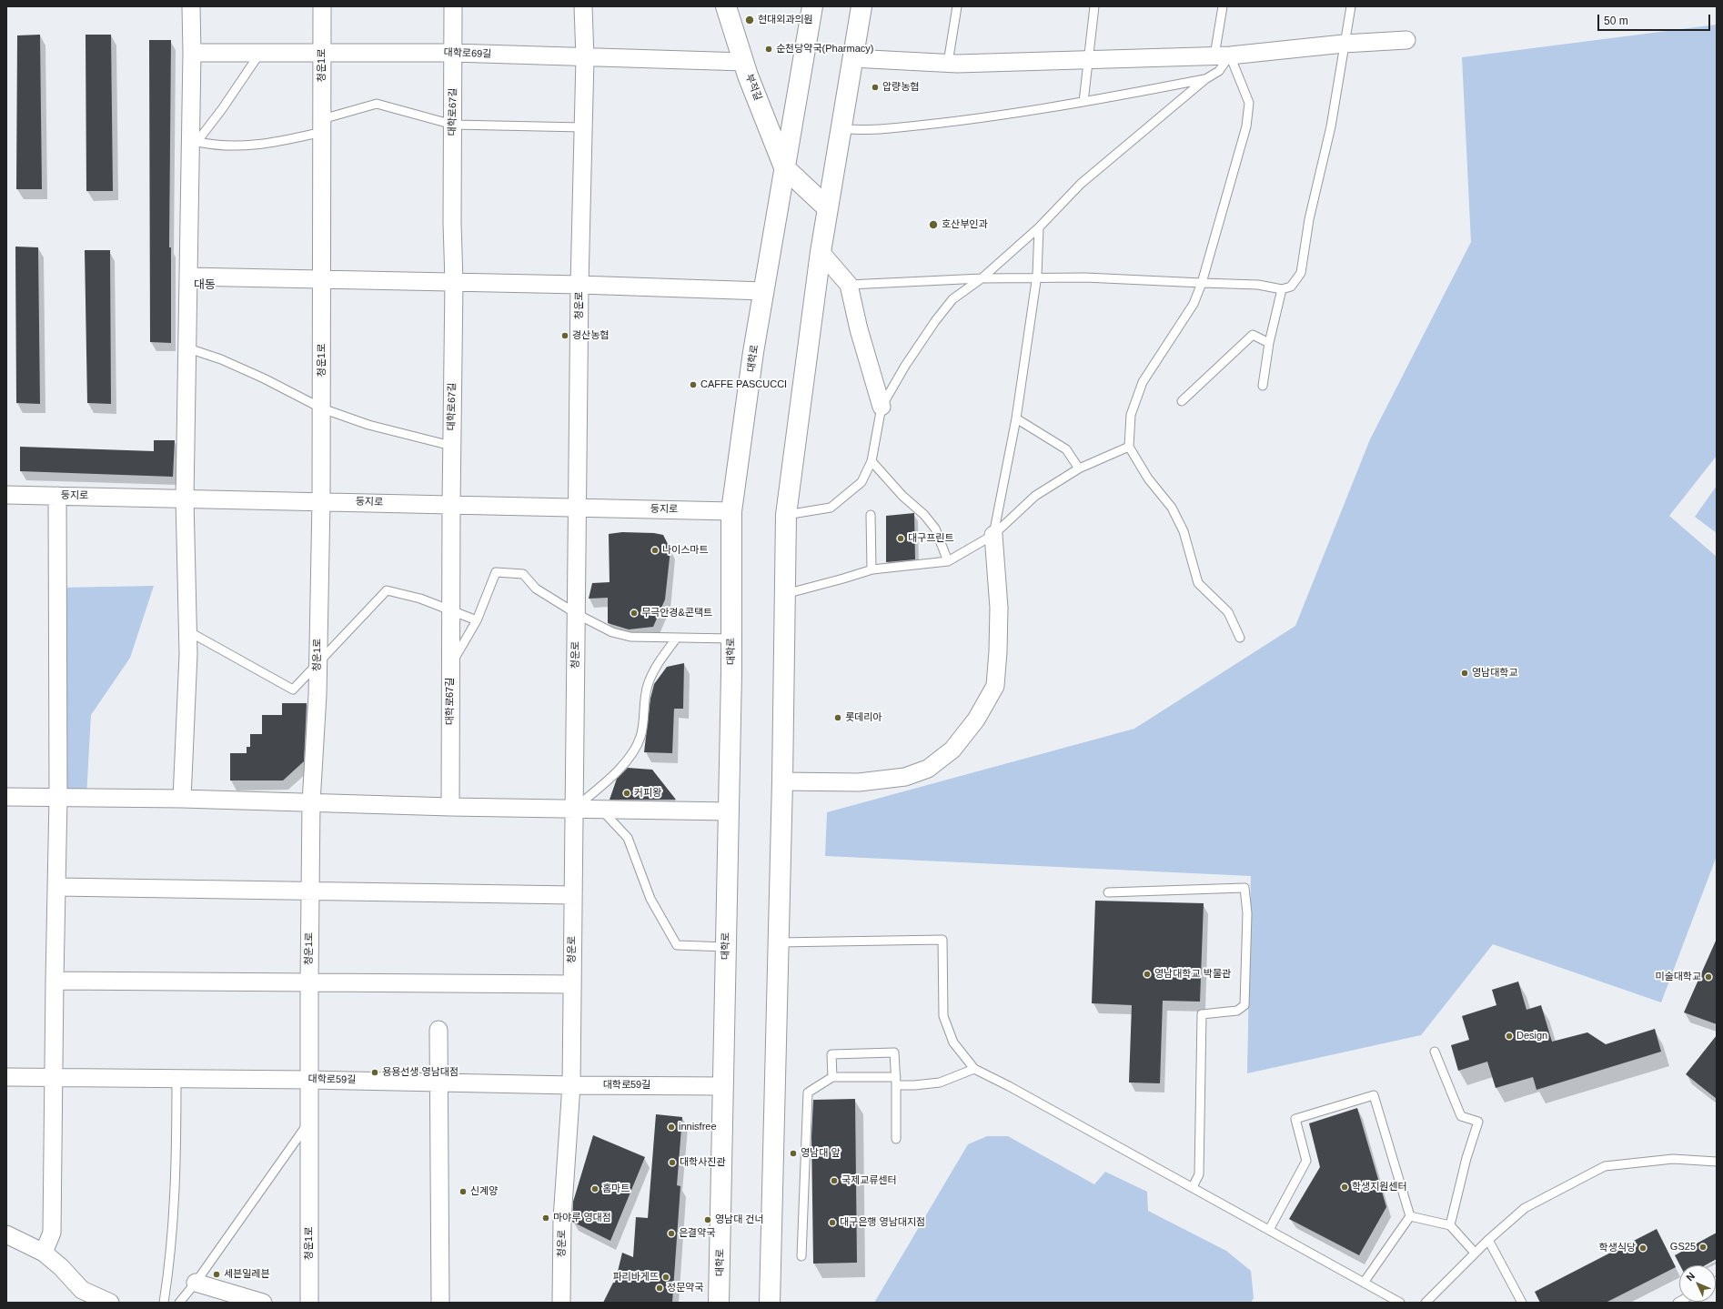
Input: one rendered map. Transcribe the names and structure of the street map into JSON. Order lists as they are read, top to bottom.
{
  "streets": {
    "main road": ["부적길", "대학로"],
    "street": [
      "대학로69길",
      "청운1로",
      "대학로67길",
      "청운로",
      "둥지로",
      "대학로59길"
    ]
  },
  "crossings": [
    ["대학로69길", "청운1로"],
    ["대학로69길", "부적길"],
    ["대학로69길", "대학로67길"],
    ["대학로69길", "청운로"],
    ["청운1로", "둥지로"],
    ["청운1로", "대학로59길"],
    ["부적길", "대학로"],
    ["대학로67길", "둥지로"],
    ["청운로", "둥지로"],
    ["청운로", "대학로59길"],
    ["대학로", "둥지로"],
    ["대학로", "대학로59길"]
  ],
  "districts": ["대동"],
  "places": [
    "현대외과의원",
    "순천당약국(Pharmacy)",
    "압량농협",
    "호산부인과",
    "경산농협",
    "CAFFE PASCUCCI",
    "대구프린트",
    "나이스마트",
    "무극안경&콘택트",
    "영남대학교",
    "롯데리아",
    "커피왕",
    "영남대학교 박물관",
    "미술대학교",
    "Design",
    "용용선생 영남대점",
    "innisfree",
    "영남대 앞",
    "대학사진관",
    "국제교류센터",
    "학생지원센터",
    "홈마트",
    "신계양",
    "마야루 영대점",
    "영남대 건너",
    "대구은행 영남대지점",
    "은결약국",
    "GS25",
    "학생식당",
    "세븐일레븐",
    "파리바게뜨",
    "정문약국"
  ],
  "scale_bar": "50 m",
  "north": "top left"
}
